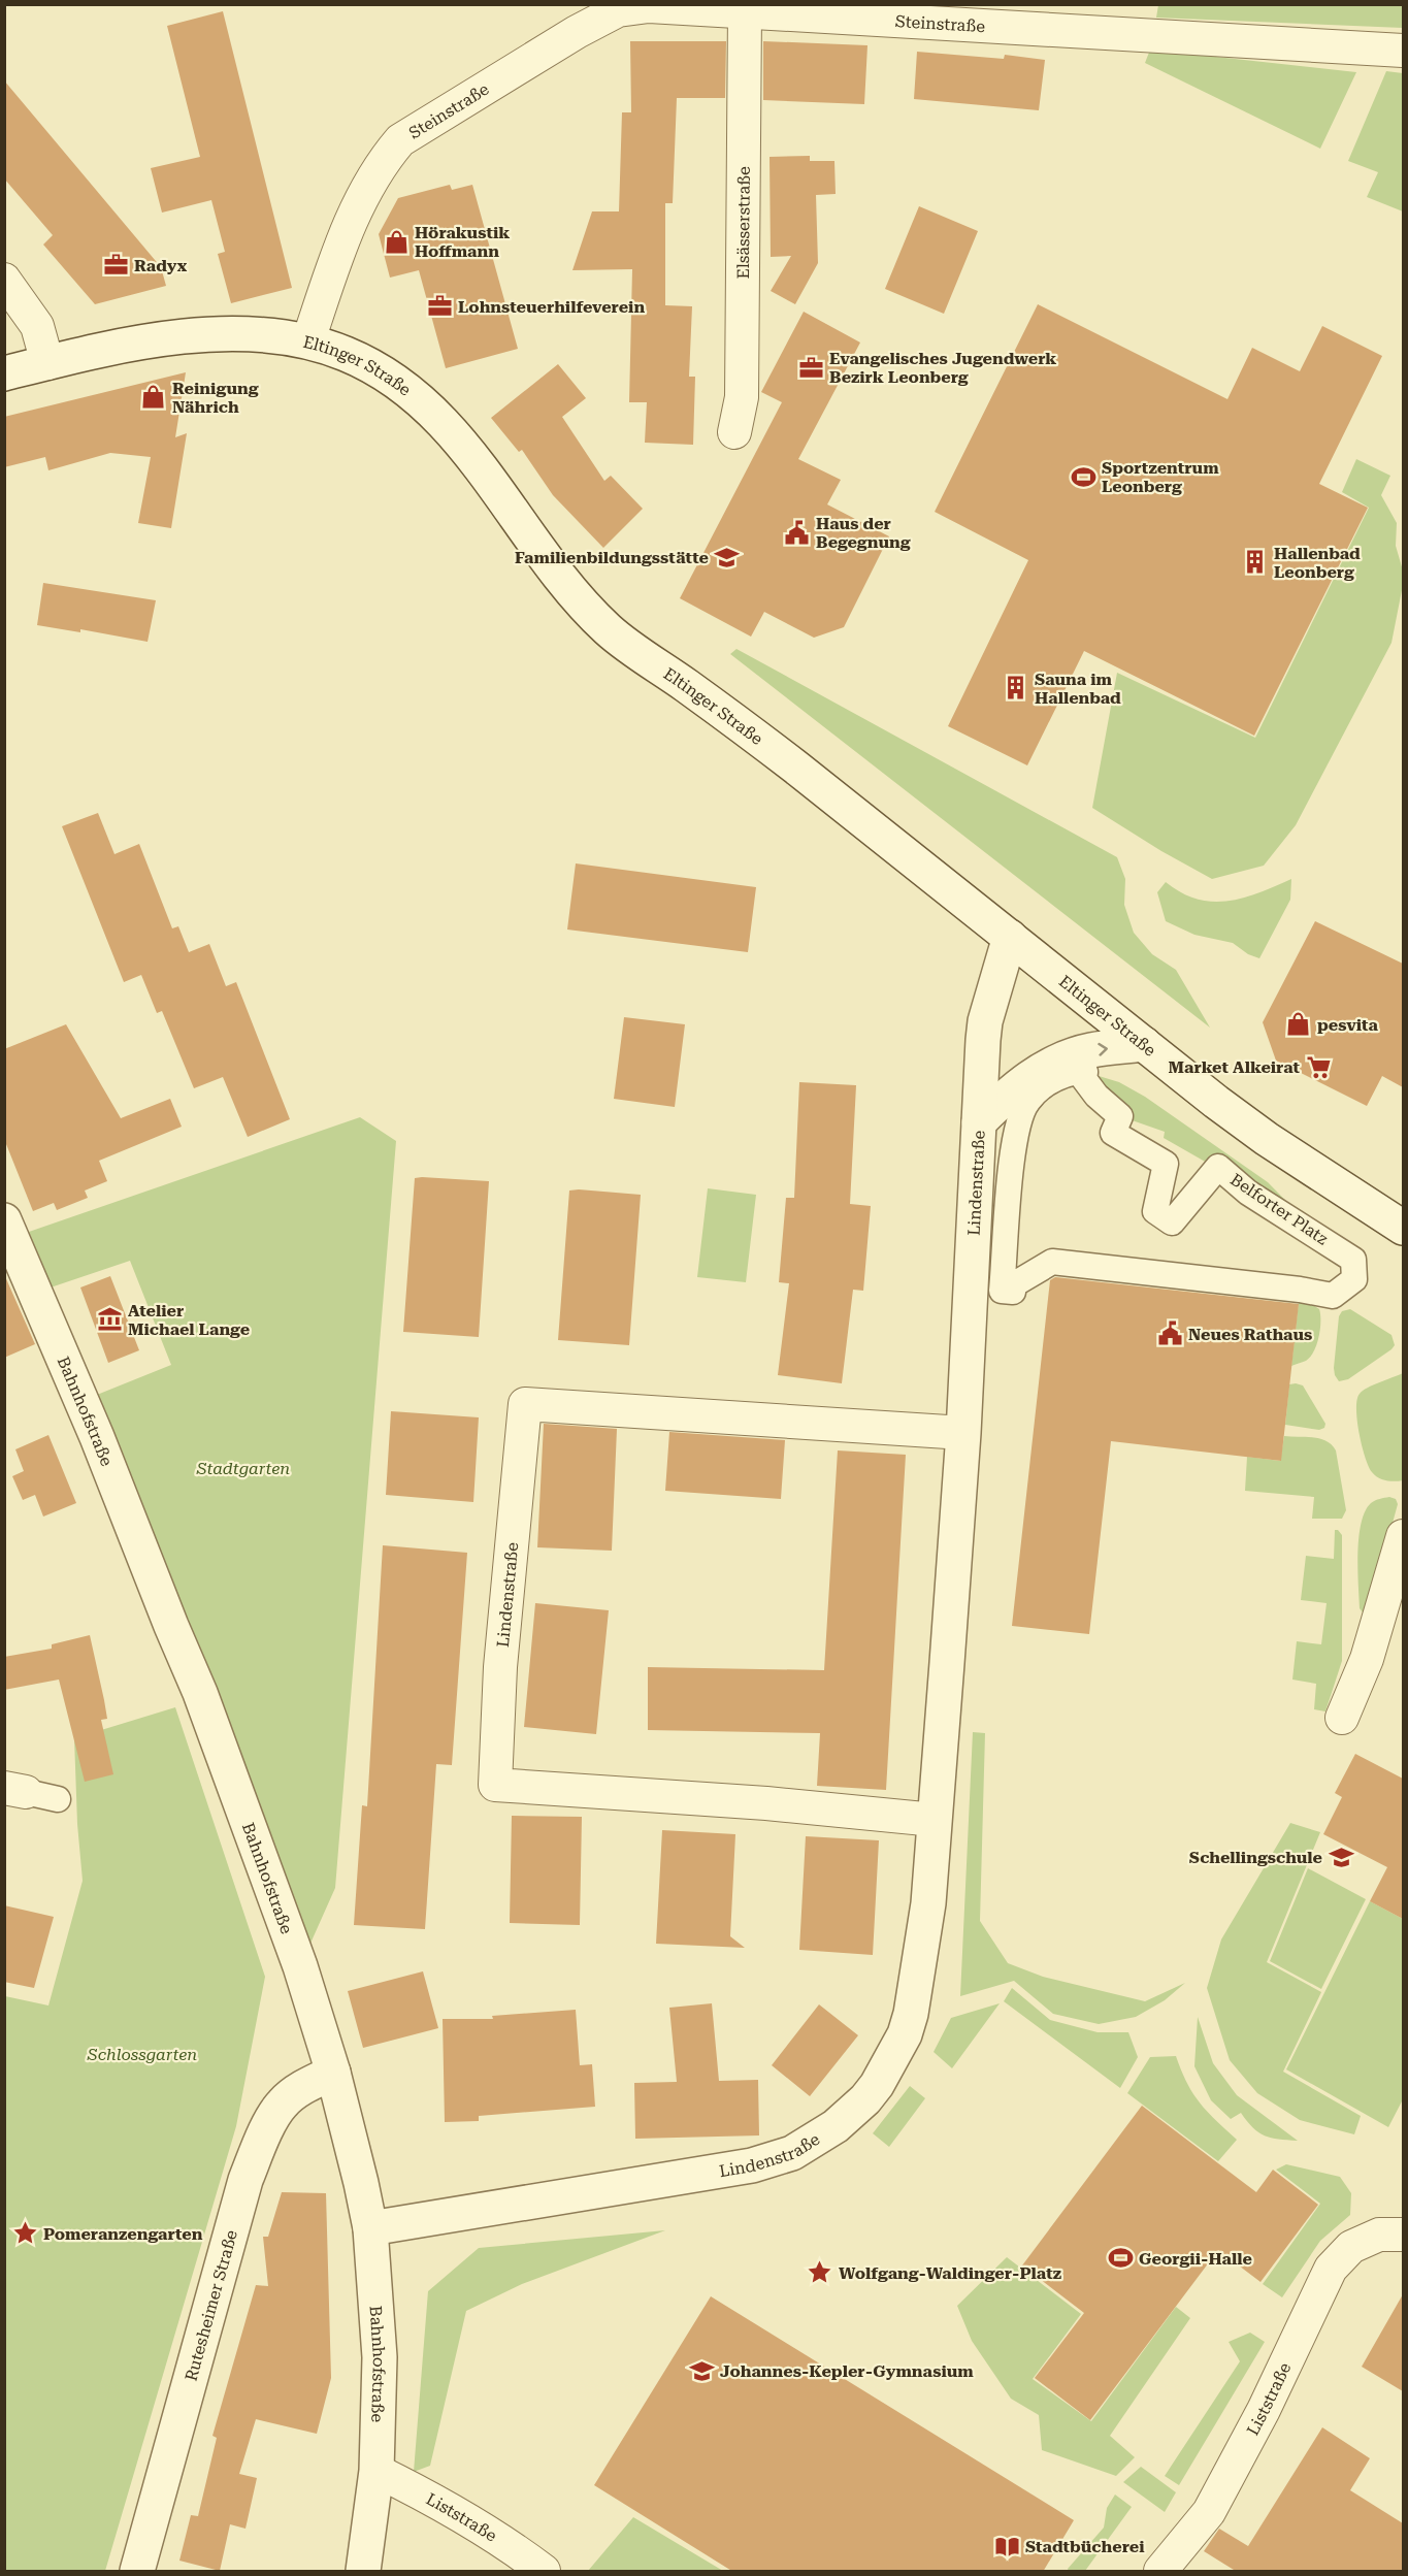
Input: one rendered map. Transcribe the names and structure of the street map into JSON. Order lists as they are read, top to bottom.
{
  "streets": {
    "street": [
      "Steinstraße",
      "Elsässerstraße",
      "Eltinger Straße",
      "Lindenstraße",
      "Belforter Platz",
      "Bahnhofstraße",
      "Rutesheimer Straße",
      "Liststraße"
    ]
  },
  "crossings": [
    ["Steinstraße", "Elsässerstraße"],
    ["Steinstraße", "Eltinger Straße"],
    ["Eltinger Straße", "Lindenstraße"],
    ["Lindenstraße", "Bahnhofstraße"],
    ["Bahnhofstraße", "Rutesheimer Straße"],
    ["Bahnhofstraße", "Liststraße"]
  ],
  "parks": ["Stadtgarten", "Schlossgarten"],
  "places": {
    "shop": ["Hörakustik Hoffmann", "Reinigung Nährich", "pesvita"],
    "office": ["Radyx", "Lohnsteuerhilfeverein", "Evangelisches Jugendwerk Bezirk Leonberg"],
    "sports": ["Sportzentrum Leonberg", "Georgii-Halle"],
    "public building": ["Haus der Begegnung", "Neues Rathaus"],
    "school or university": ["Familienbildungsstätte", "Schellingschule", "Johannes-Kepler-Gymnasium"],
    "building": ["Hallenbad Leonberg", "Sauna im Hallenbad"],
    "supermarket": ["Market Alkeirat"],
    "museum": ["Atelier Michael Lange"],
    "place": ["Pomeranzengarten", "Wolfgang-Waldinger-Platz"],
    "library": ["Stadtbücherei"]
  }
}
